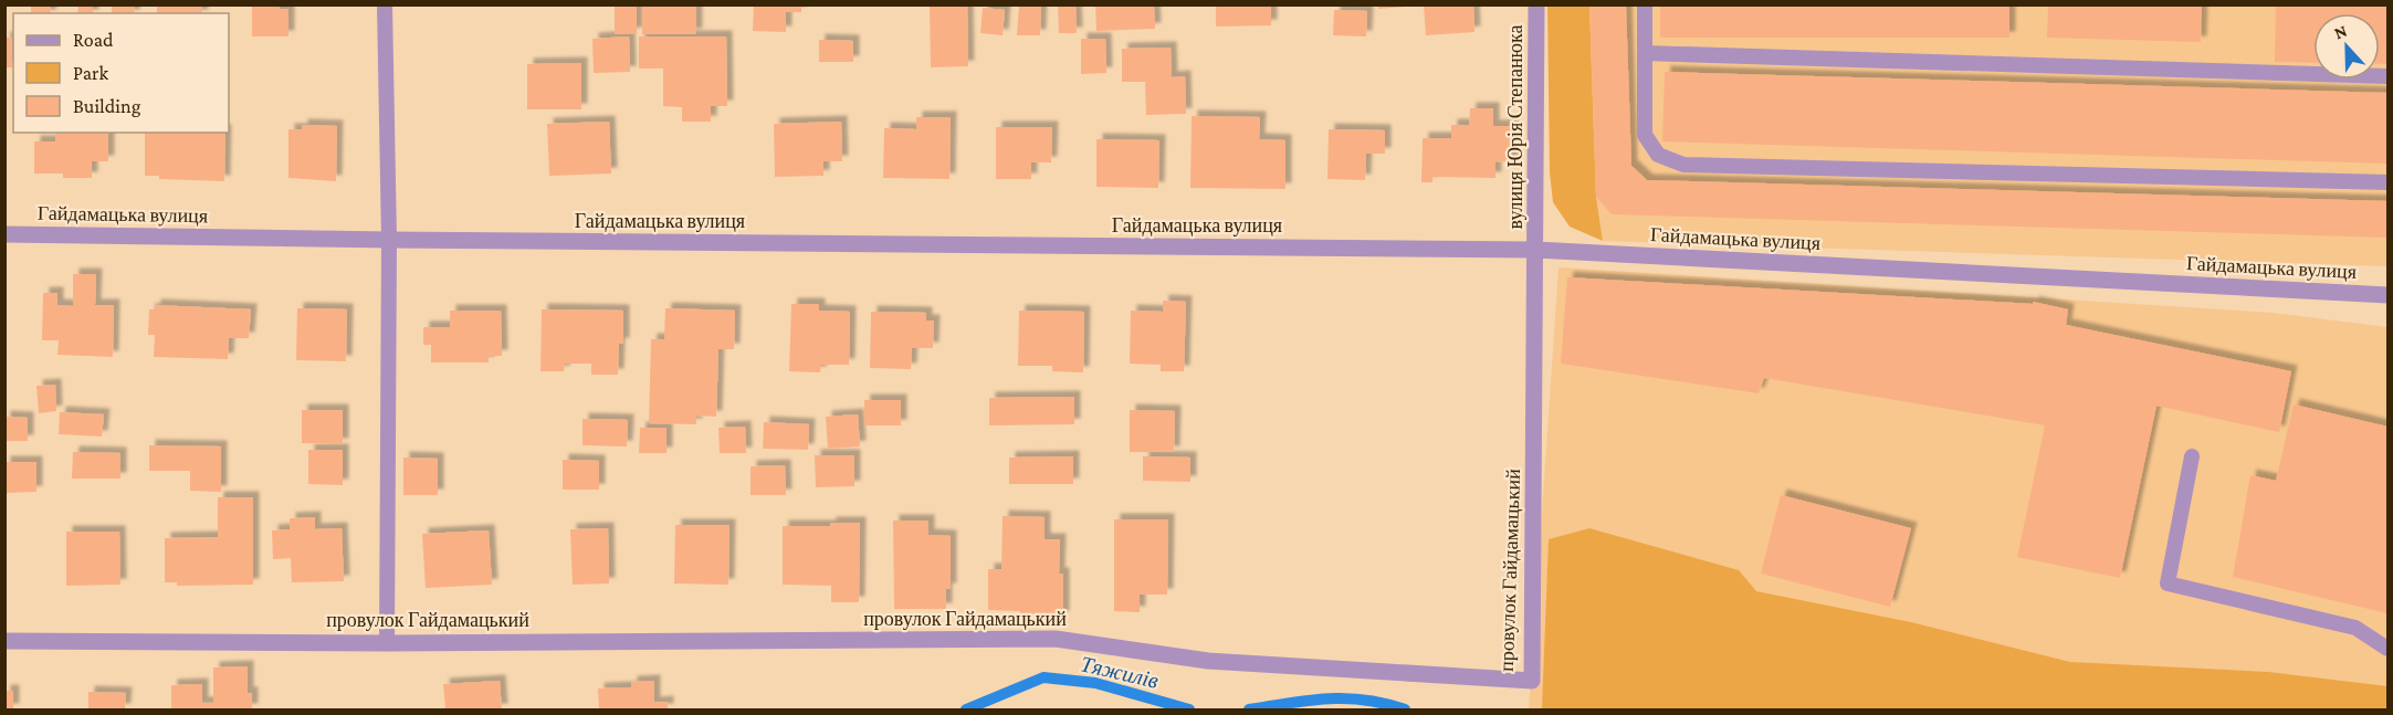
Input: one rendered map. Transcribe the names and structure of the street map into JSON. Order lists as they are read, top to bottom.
{
  "streets": {
    "street": ["вулиця Юрія Степанюка", "Гайдамацька вулиця", "провулок Гайдамацький"]
  },
  "crossings": [
    ["вулиця Юрія Степанюка", "Гайдамацька вулиця"],
    ["вулиця Юрія Степанюка", "провулок Гайдамацький"],
    ["Гайдамацька вулиця", "провулок Гайдамацький"]
  ],
  "water": ["Тяжилів"],
  "legend": ["Road", "Park", "Building"],
  "north": "top"
}
